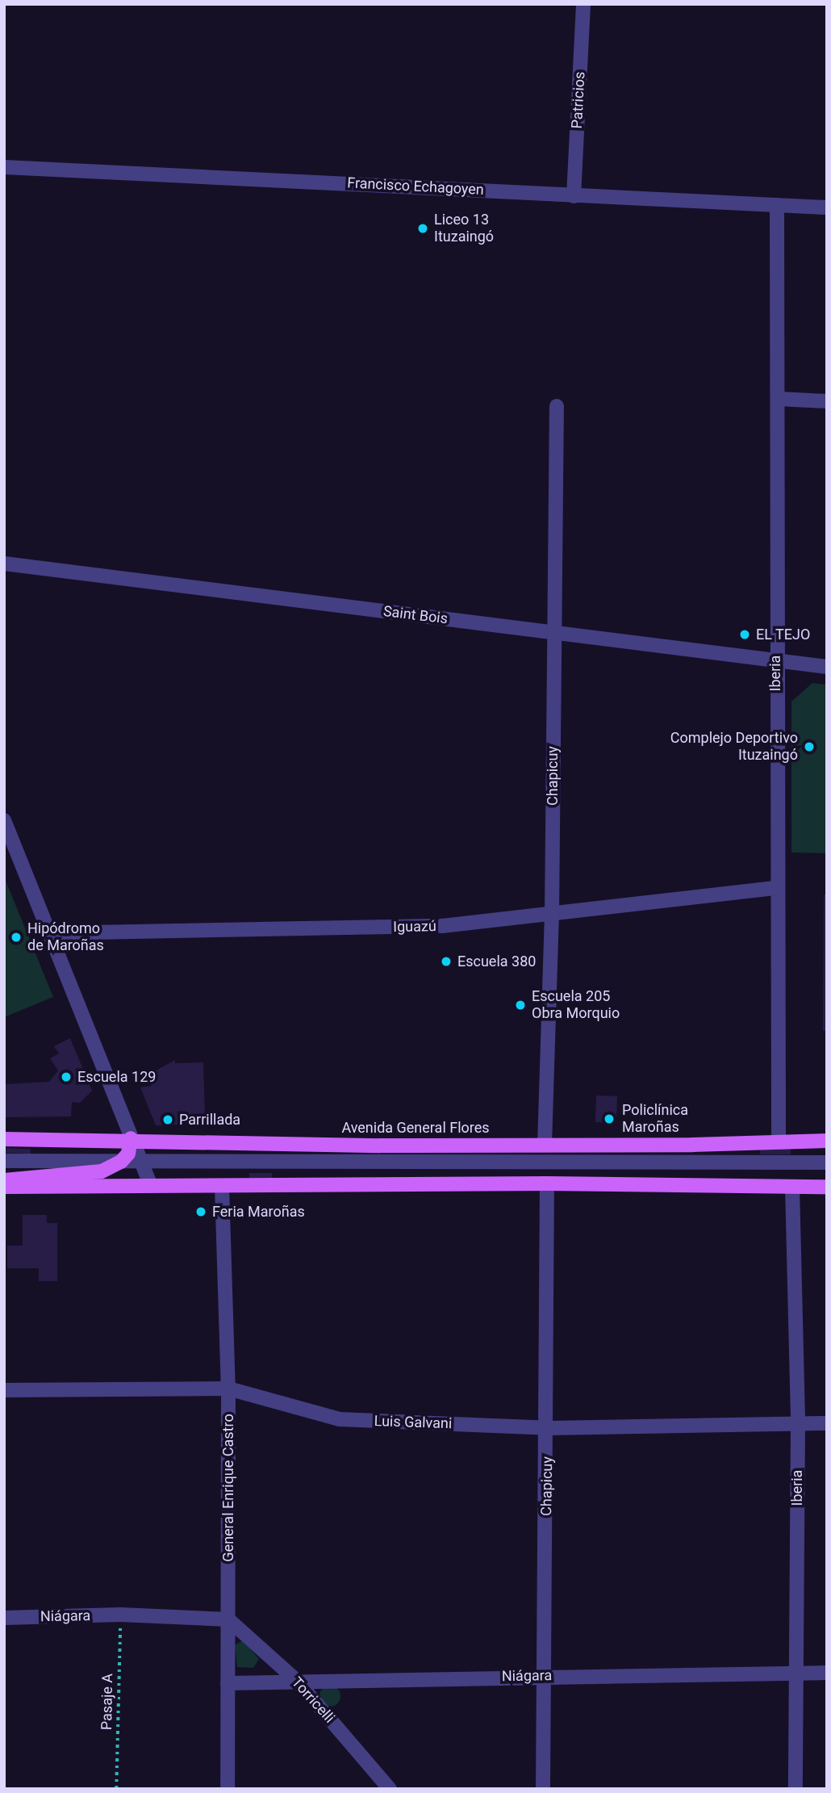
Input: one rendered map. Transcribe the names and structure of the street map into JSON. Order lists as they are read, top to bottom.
{
  "streets": {
    "main road": ["Avenida General Flores"],
    "street": [
      "Patricios",
      "Francisco Echagoyen",
      "Saint Bois",
      "Iberia",
      "Chapicuy",
      "Iguazú",
      "Luis Galvani",
      "General Enrique Castro",
      "Niágara",
      "Torricelli"
    ],
    "path": ["Pasaje A"]
  },
  "crossings": [
    ["Patricios", "Francisco Echagoyen"],
    ["Francisco Echagoyen", "Iberia"],
    ["Saint Bois", "Iberia"],
    ["Saint Bois", "Chapicuy"],
    ["Iberia", "Iguazú"],
    ["Iberia", "Avenida General Flores"],
    ["Iberia", "Luis Galvani"],
    ["Iberia", "Niágara"],
    ["Chapicuy", "Iguazú"],
    ["Chapicuy", "Avenida General Flores"],
    ["Chapicuy", "Luis Galvani"],
    ["Chapicuy", "Niágara"],
    ["Luis Galvani", "General Enrique Castro"],
    ["General Enrique Castro", "Niágara"],
    ["General Enrique Castro", "Torricelli"],
    ["Niágara", "Torricelli"],
    ["Niágara", "Pasaje A"]
  ],
  "places": [
    "Liceo 13 Ituzaingó",
    "EL TEJO",
    "Complejo Deportivo Ituzaingó",
    "Hipódromo de Maroñas",
    "Escuela 380",
    "Escuela 205 Obra Morquio",
    "Escuela 129",
    "Policlínica Maroñas",
    "Parrillada",
    "Feria Maroñas"
  ]
}
